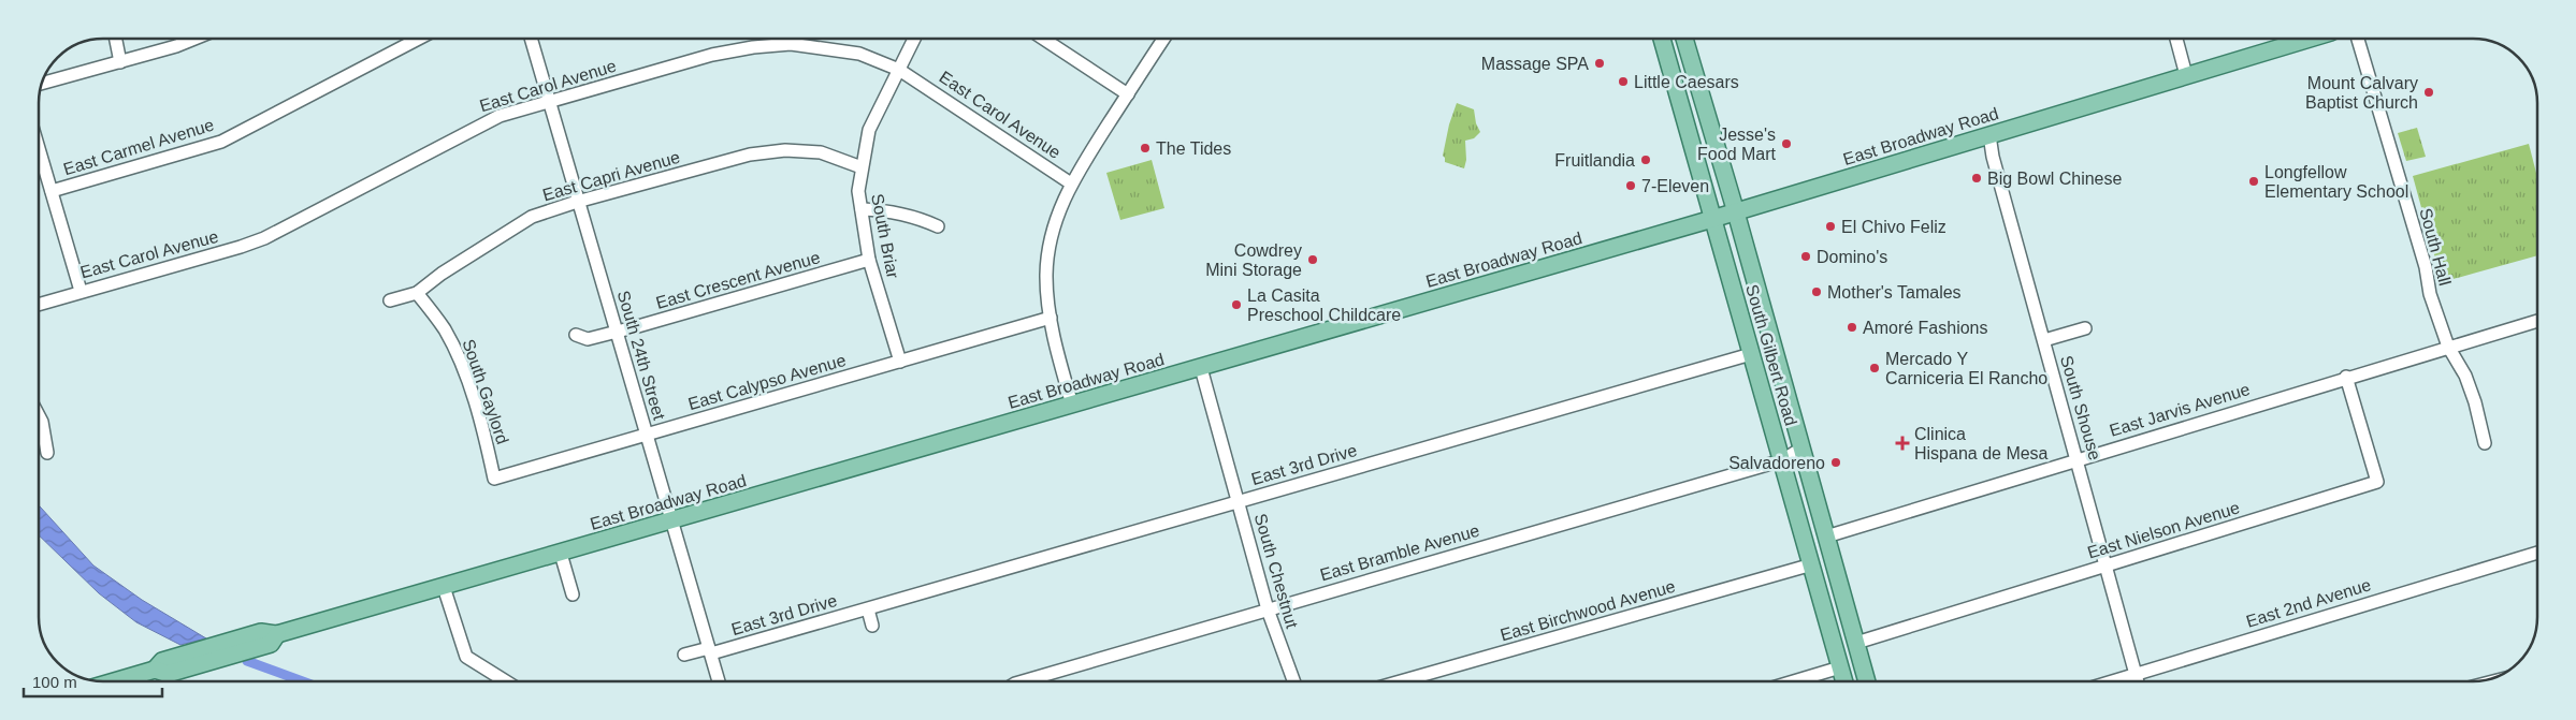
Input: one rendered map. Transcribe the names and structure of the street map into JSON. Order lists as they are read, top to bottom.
{
  "streets": {
    "main road": ["East Broadway Road", "South Gilbert Road"],
    "street": [
      "East Carol Avenue",
      "East Carmel Avenue",
      "East Capri Avenue",
      "South Briar",
      "South Hall",
      "East Crescent Avenue",
      "South 24th Street",
      "East Calypso Avenue",
      "South Gaylord",
      "South Shouse",
      "East Jarvis Avenue",
      "East 3rd Drive",
      "East Nielson Avenue",
      "East Bramble Avenue",
      "South Chestnut",
      "East 2nd Avenue",
      "East Birchwood Avenue"
    ]
  },
  "crossings": [
    ["East Carol Avenue", "South Briar"],
    ["East Carol Avenue", "South 24th Street"],
    ["East Broadway Road", "South 24th Street"],
    ["East Broadway Road", "South Gilbert Road"],
    ["East Broadway Road", "South Shouse"],
    ["East Broadway Road", "South Chestnut"],
    ["East Capri Avenue", "South Briar"],
    ["East Capri Avenue", "South 24th Street"],
    ["East Capri Avenue", "South Gaylord"],
    ["South Briar", "East Crescent Avenue"],
    ["South Briar", "East Calypso Avenue"],
    ["South Hall", "East Jarvis Avenue"],
    ["East Crescent Avenue", "South 24th Street"],
    ["South 24th Street", "East Calypso Avenue"],
    ["South 24th Street", "East 3rd Drive"],
    ["South Gilbert Road", "East Jarvis Avenue"],
    ["South Gilbert Road", "East 3rd Drive"],
    ["South Gilbert Road", "East Nielson Avenue"],
    ["South Gilbert Road", "East Bramble Avenue"],
    ["South Gilbert Road", "East Birchwood Avenue"],
    ["East Calypso Avenue", "South Gaylord"],
    ["South Shouse", "East Jarvis Avenue"],
    ["South Shouse", "East Nielson Avenue"],
    ["South Shouse", "East 2nd Avenue"],
    ["East Jarvis Avenue", "East Nielson Avenue"],
    ["East 3rd Drive", "South Chestnut"],
    ["East Bramble Avenue", "South Chestnut"]
  ],
  "places": {
    "other": [
      "Massage SPA",
      "Little Caesars",
      "Mount Calvary Baptist Church",
      "Jesse's Food Mart",
      "The Tides",
      "Fruitlandia",
      "Big Bowl Chinese",
      "Longfellow Elementary School",
      "7-Eleven",
      "El Chivo Feliz",
      "Domino's",
      "Cowdrey Mini Storage",
      "Mother's Tamales",
      "La Casita Preschool Childcare",
      "Amoré Fashions",
      "Mercado Y Carniceria El Rancho",
      "Salvadoreno"
    ],
    "health": ["Clinica Hispana de Mesa"]
  },
  "scale_bar": "100 m"
}
